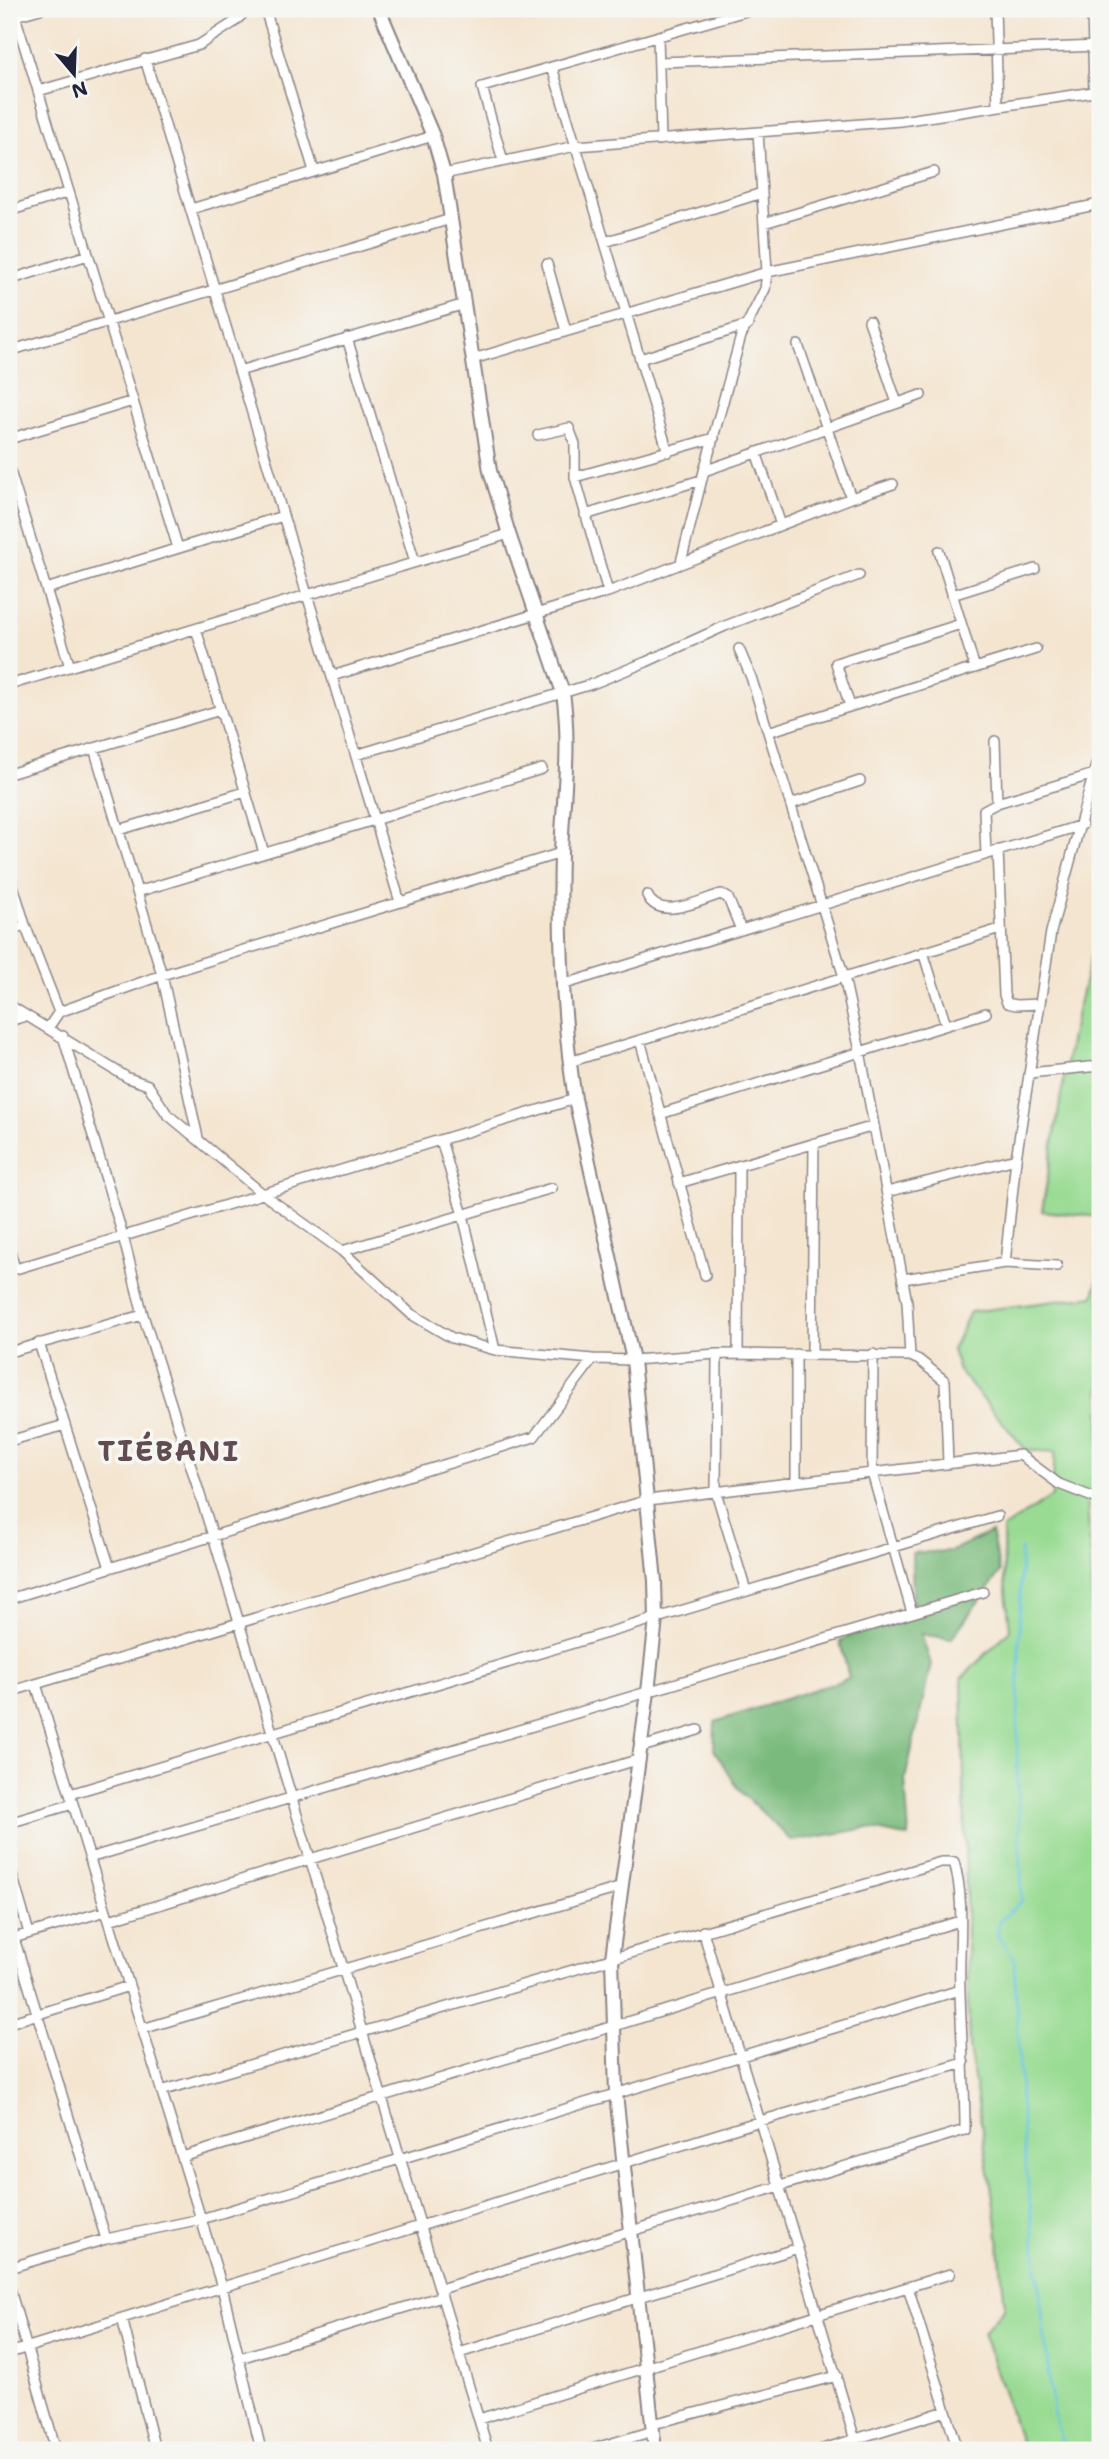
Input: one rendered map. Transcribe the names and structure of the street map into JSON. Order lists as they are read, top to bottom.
{
  "districts": ["TIÉBANI"],
  "north": "bottom"
}
